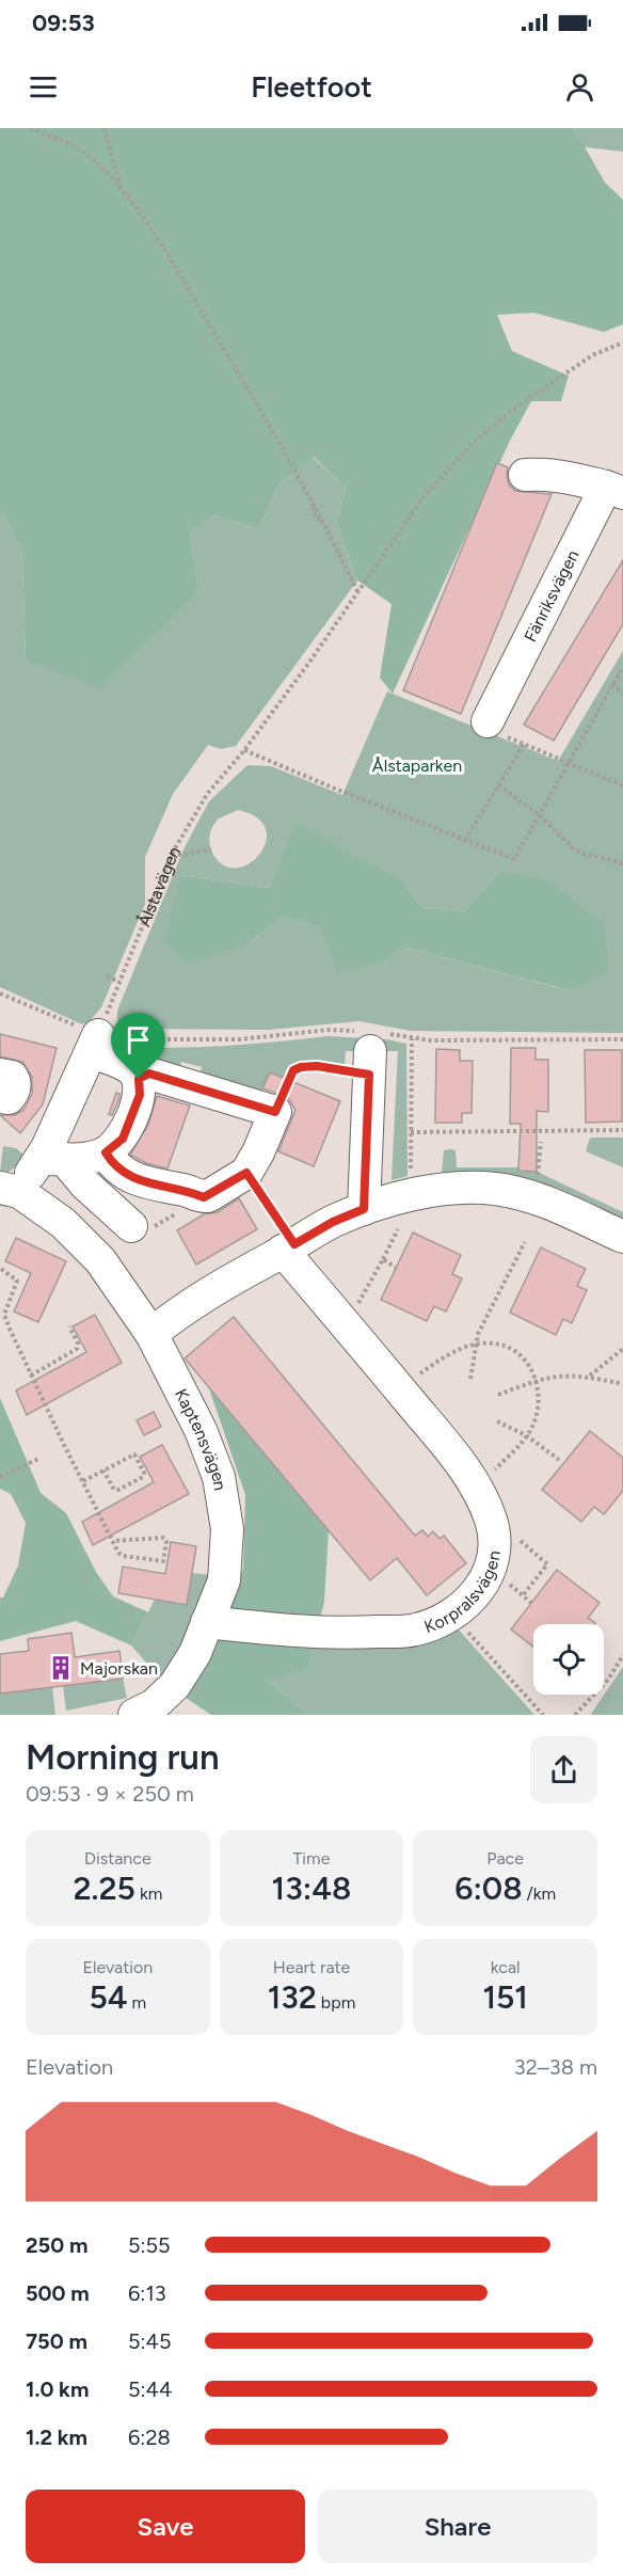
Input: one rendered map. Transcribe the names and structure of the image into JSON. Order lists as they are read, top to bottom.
{
  "streets": {
    "street": ["Fänriksvägen", "Kaptensvägen", "Korpralsvägen"],
    "path": ["Ålstavägen"]
  },
  "crossings": [
    ["Kaptensvägen", "Korpralsvägen"]
  ],
  "parks": ["Ålstaparken"],
  "places": {
    "building": ["Majorskan"]
  },
  "page": {
    "status": "09:53",
    "header": "Fleetfoot",
    "heading": ["Morning run", "09:53 · 9 × 250 m"],
    "stats": [
      ["Distance", "2.25 km"],
      ["Time", "13:48"],
      ["Pace", "6:08 /km"],
      ["Elevation", "54 m"],
      ["Heart rate", "132 bpm"],
      ["kcal", "151"]
    ],
    "chart": ["Elevation", "32–38 m"],
    "list": [
      {
        "name": "250 m",
        "note": "5:55"
      },
      {
        "name": "500 m",
        "note": "6:13"
      },
      {
        "name": "750 m",
        "note": "5:45"
      },
      {
        "name": "1.0 km",
        "note": "5:44"
      },
      {
        "name": "1.2 km",
        "note": "6:28"
      }
    ],
    "buttons": ["Save", "Share"]
  }
}
